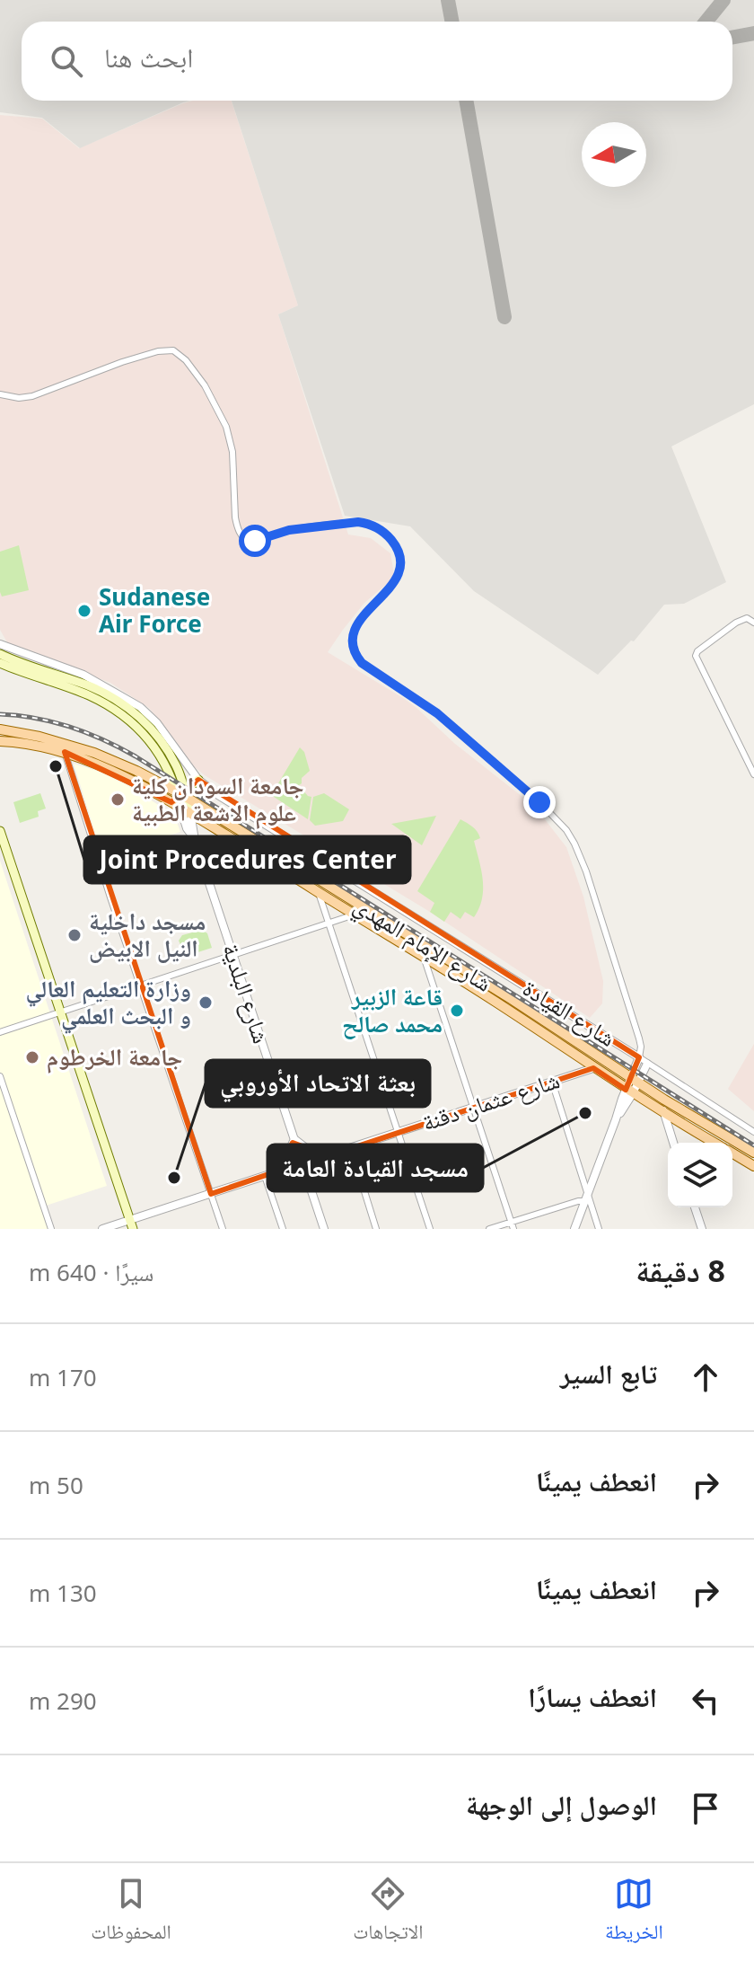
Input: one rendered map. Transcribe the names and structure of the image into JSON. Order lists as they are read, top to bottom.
{
  "streets": {
    "main road": ["شارع الإمام المهدي"],
    "street": ["شارع البلدية", "شارع القيادة", "شارع عثمان دقنة"]
  },
  "crossings": [
    ["شارع البلدية", "شارع عثمان دقنة"]
  ],
  "places": [
    "Sudanese Air Force",
    "Joint Procedures Center",
    "جامعة السودان كلية علوم الاشعة الطبية",
    "مسجد داخلية النيل الابيض",
    "وزارة التعليم العالي و البحث العلمي",
    "قاعة الزبير محمد صالح",
    "جامعة الخرطوم",
    "مسجد القيادة العامة",
    "بعثة الاتحاد الأوروبي"
  ],
  "north": "left",
  "page": {
    "search": "ابحث هنا",
    "heading": ["8 دقيقة", "سيرًا · 640 m"],
    "list": [
      ["تابع السير", "170 m"],
      ["انعطف يمينًا", "50 m"],
      ["انعطف يمينًا", "130 m"],
      ["انعطف يسارًا", "290 m"],
      "الوصول إلى الوجهة"
    ],
    "nav": ["الخريطة", "الاتجاهات", "المحفوظات"]
  }
}
